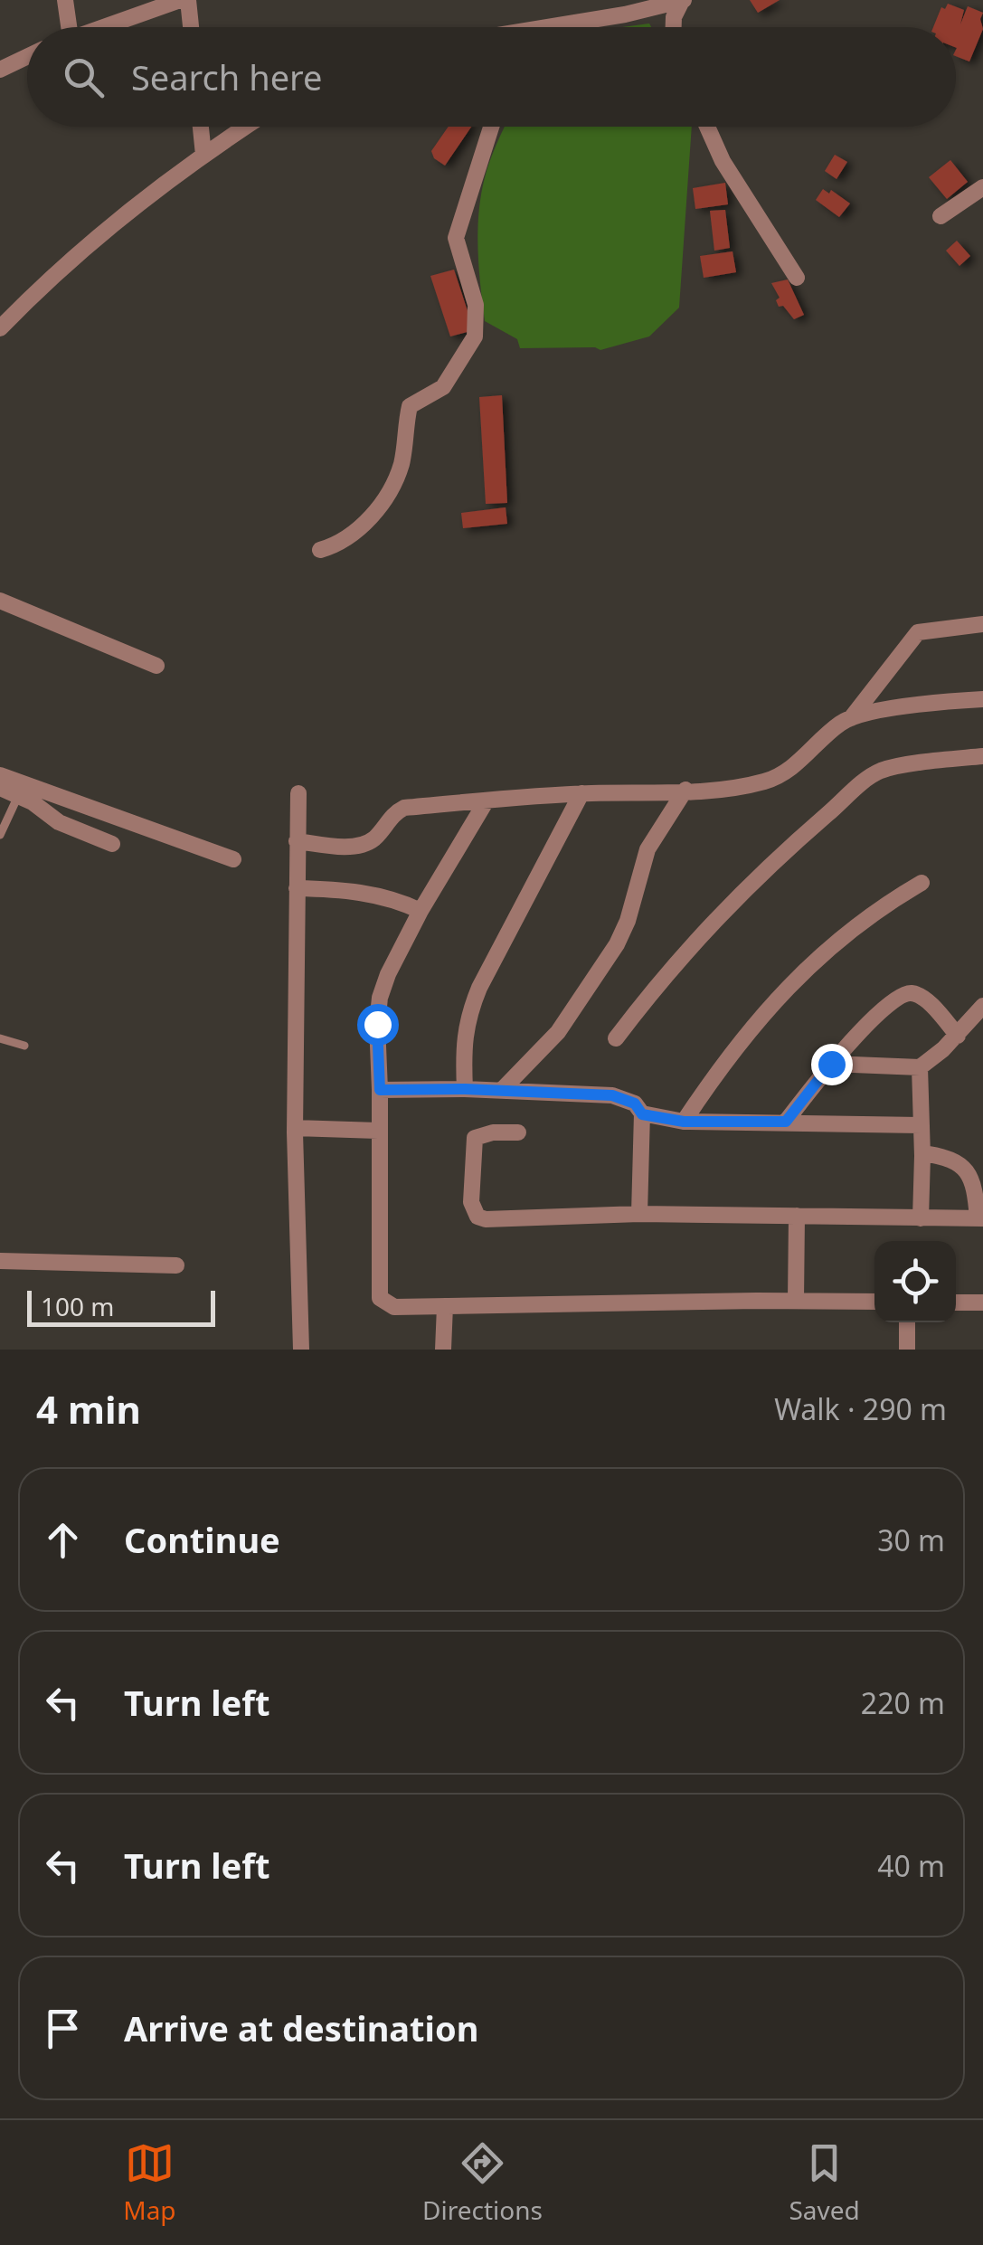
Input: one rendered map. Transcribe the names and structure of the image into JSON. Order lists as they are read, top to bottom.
{
  "scale_bar": "100 m",
  "page": {
    "search": "Search here",
    "scale": "100 m",
    "heading": ["4 min", "Walk · 290 m"],
    "list": [
      ["Continue", "30 m"],
      ["Turn left", "220 m"],
      ["Turn left", "40 m"],
      "Arrive at destination"
    ],
    "nav": ["Map", "Directions", "Saved"]
  }
}
